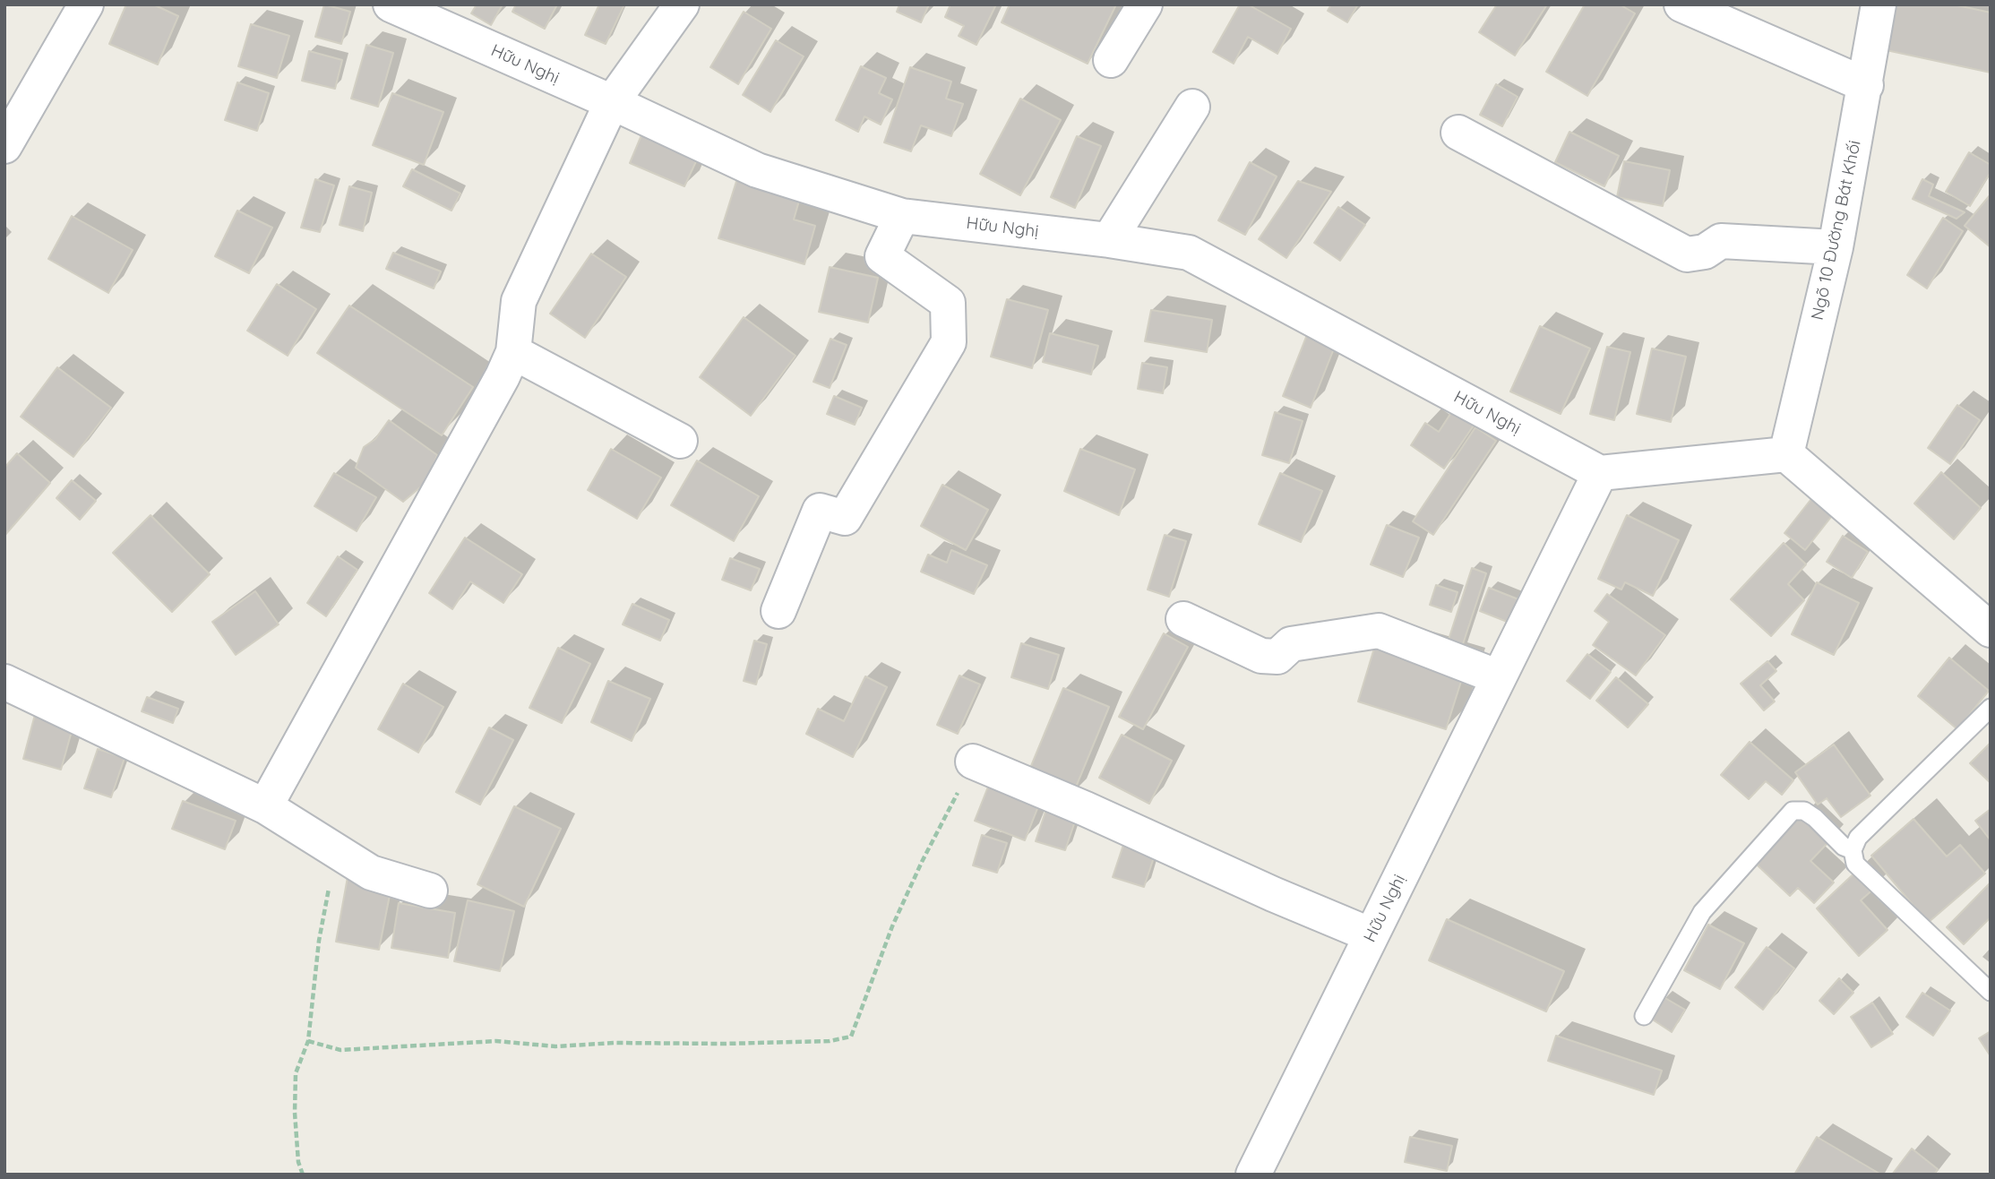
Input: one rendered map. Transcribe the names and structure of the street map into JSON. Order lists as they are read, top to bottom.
{
  "streets": {
    "street": ["Hữu Nghị", "Ngõ 10 Đường Bát Khối"]
  }
}
